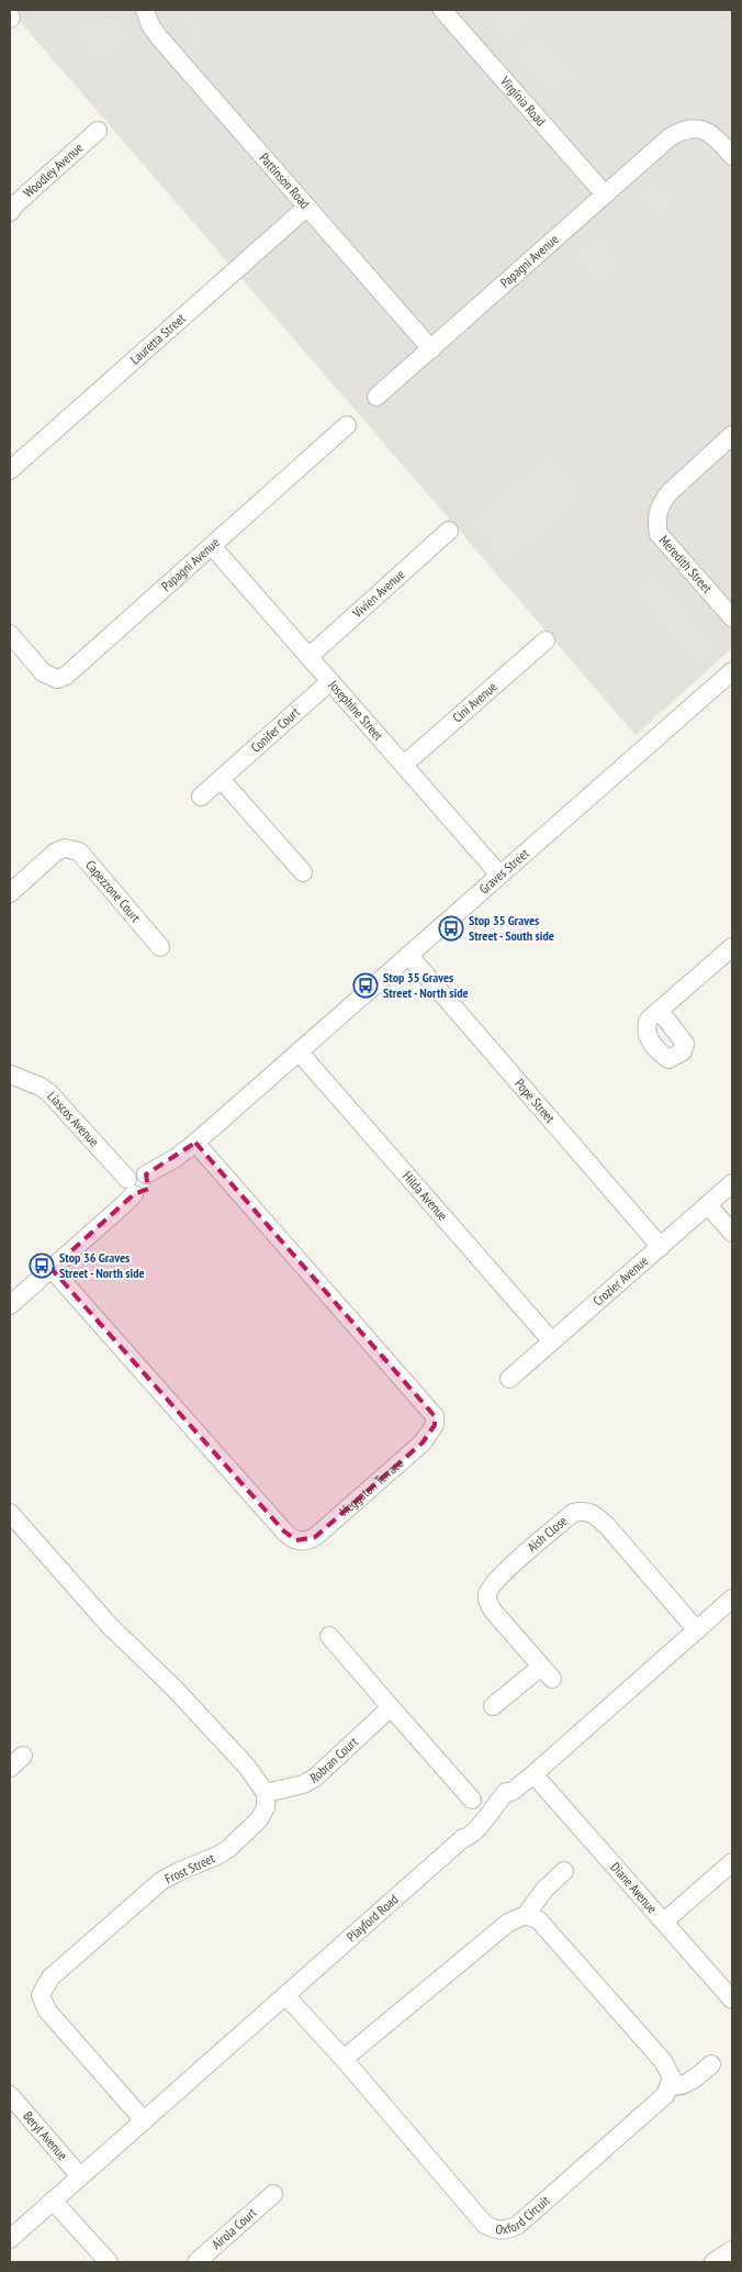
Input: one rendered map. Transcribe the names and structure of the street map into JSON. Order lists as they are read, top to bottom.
{
  "streets": {
    "street": [
      "Virginia Road",
      "Woodley Avenue",
      "Pattinson Road",
      "Papagni Avenue",
      "Lauretta Street",
      "Meredith Street",
      "Vivien Avenue",
      "Cini Avenue",
      "Josephine Street",
      "Conifer Court",
      "Graves Street",
      "Capezzone Court",
      "Pope Street",
      "Liascos Avenue",
      "Hilda Avenue",
      "Crozier Avenue",
      "Heggaton Terrace",
      "Aish Close",
      "Robran Court",
      "Frost Street",
      "Diane Avenue",
      "Playford Road",
      "Beryl Avenue",
      "Oxford Circuit",
      "Airola Court"
    ]
  },
  "crossings": [
    ["Virginia Road", "Papagni Avenue"],
    ["Pattinson Road", "Papagni Avenue"],
    ["Pattinson Road", "Lauretta Street"],
    ["Papagni Avenue", "Josephine Street"],
    ["Vivien Avenue", "Josephine Street"],
    ["Cini Avenue", "Josephine Street"],
    ["Josephine Street", "Conifer Court"],
    ["Josephine Street", "Graves Street"],
    ["Graves Street", "Pope Street"],
    ["Graves Street", "Liascos Avenue"],
    ["Graves Street", "Hilda Avenue"],
    ["Graves Street", "Heggaton Terrace"],
    ["Pope Street", "Crozier Avenue"],
    ["Hilda Avenue", "Crozier Avenue"],
    ["Aish Close", "Playford Road"],
    ["Robran Court", "Frost Street"],
    ["Frost Street", "Playford Road"],
    ["Diane Avenue", "Playford Road"],
    ["Playford Road", "Beryl Avenue"],
    ["Playford Road", "Oxford Circuit"]
  ],
  "places": {
    "bus stop": ["Stop 35 Graves Street - South side", "Stop 35 Graves Street - North side", "Stop 36 Graves Street - North side"]
  }
}
